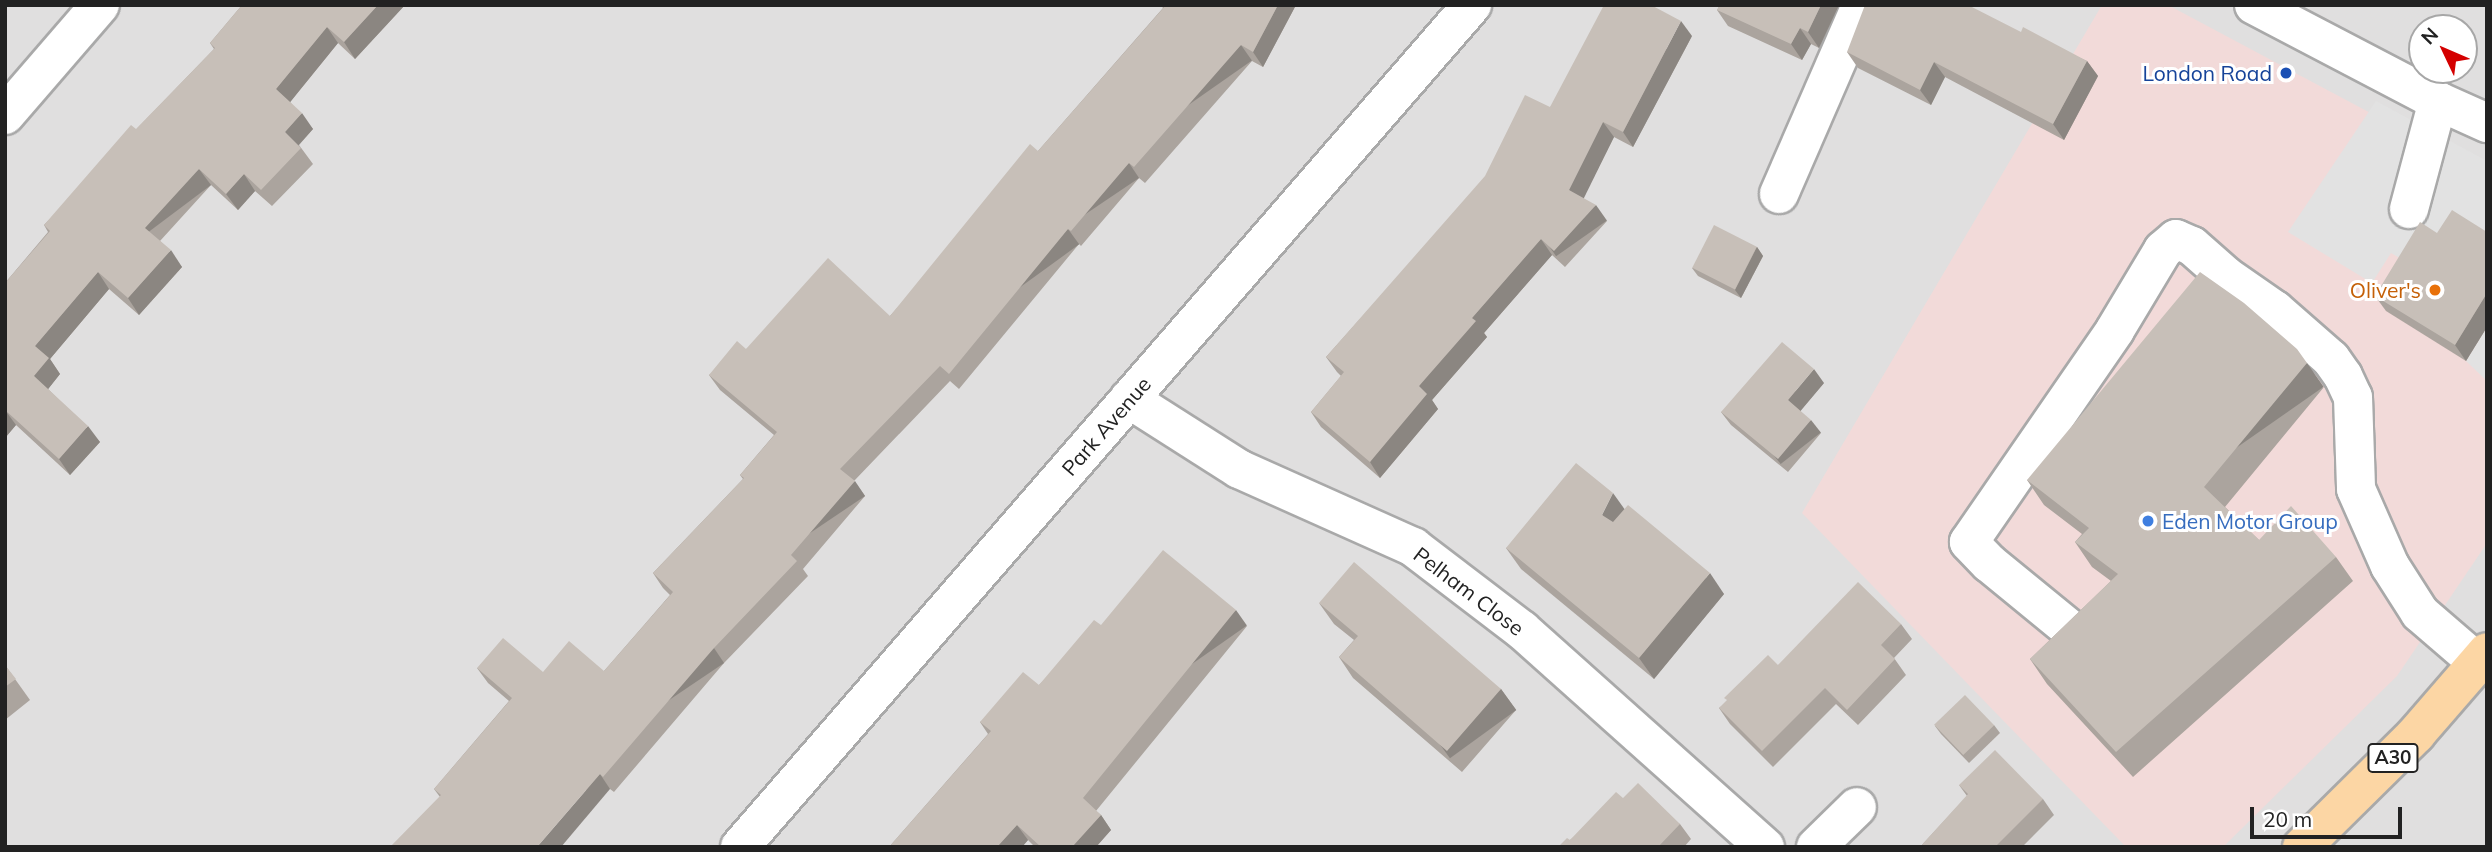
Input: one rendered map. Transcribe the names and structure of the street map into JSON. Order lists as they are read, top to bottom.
{
  "streets": {
    "main road": ["A30"],
    "street": ["Park Avenue", "Pelham Close"]
  },
  "crossings": [
    ["Park Avenue", "Pelham Close"]
  ],
  "places": ["London Road", "Oliver's", "Eden Motor Group"],
  "scale_bar": "20 m",
  "north": "top left"
}
